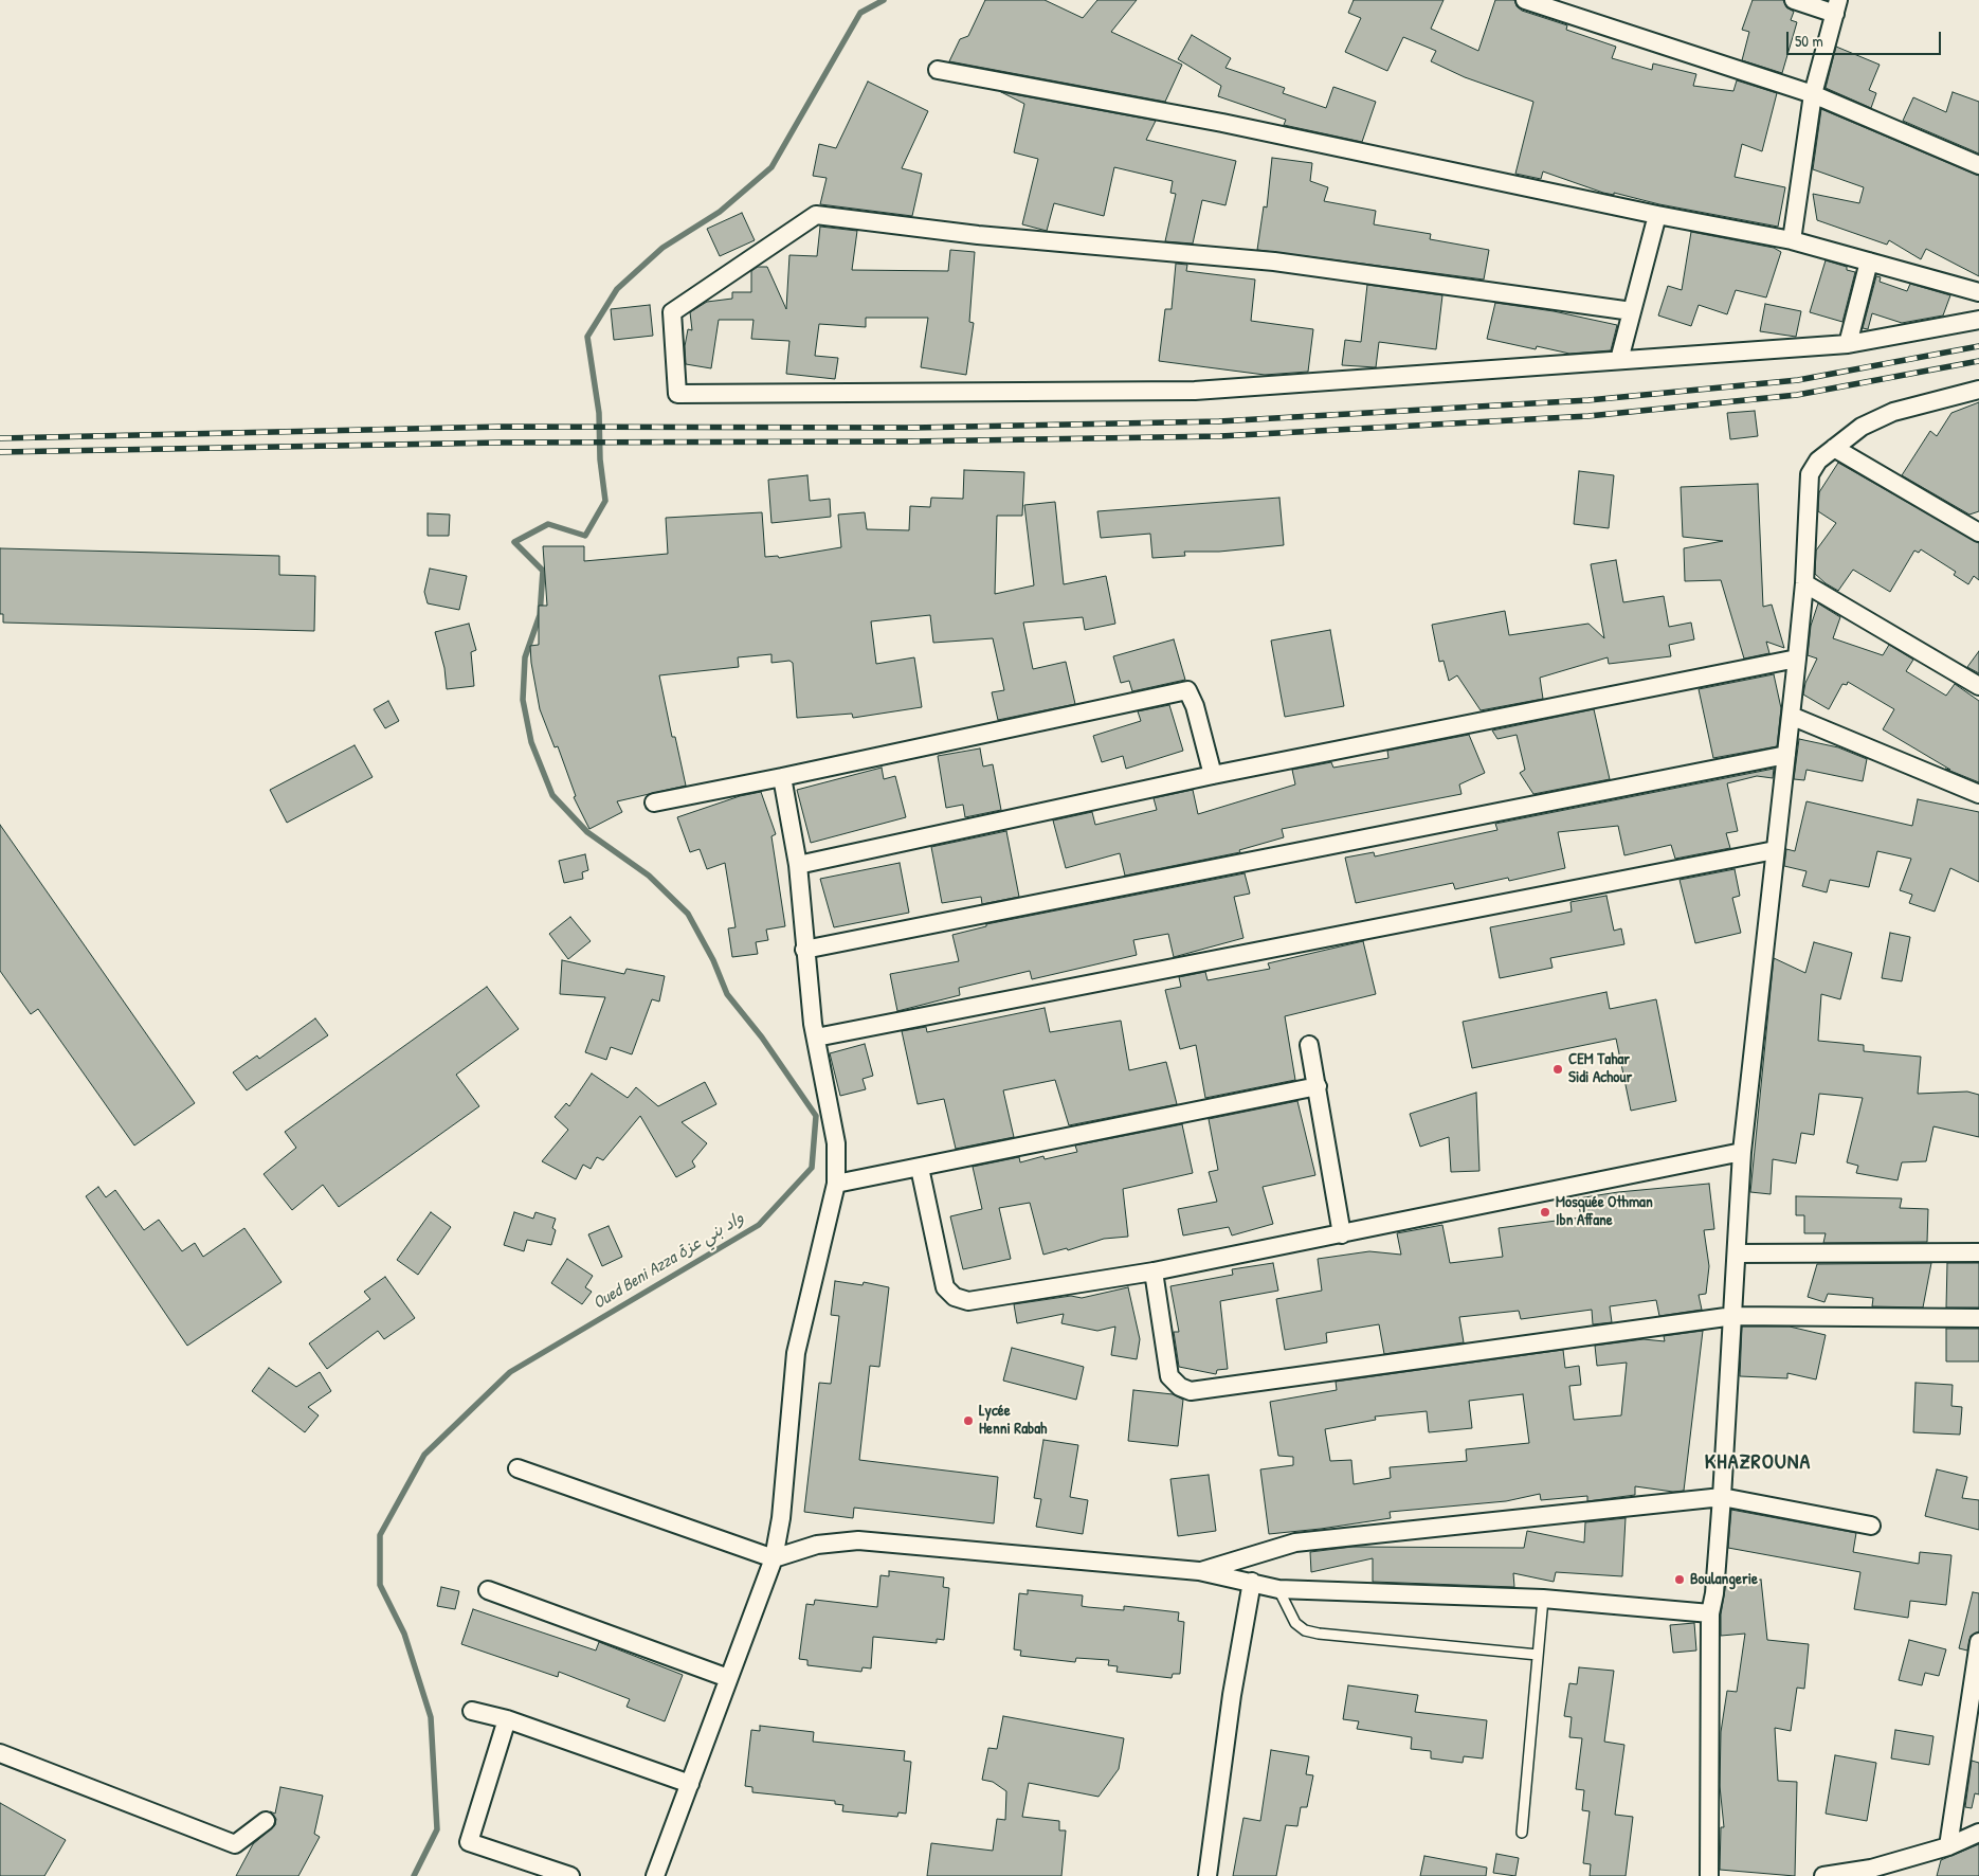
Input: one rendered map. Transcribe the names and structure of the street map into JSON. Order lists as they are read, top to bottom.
{
  "districts": ["KHAZROUNA"],
  "water": ["Oued Beni Azza واد بني عزة"],
  "places": [
    "CEM Tahar Sidi Achour",
    "Mosquée Othman Ibn Affane",
    "Lycée Henni Rabah",
    "Boulangerie"
  ],
  "scale_bar": "50 m"
}
